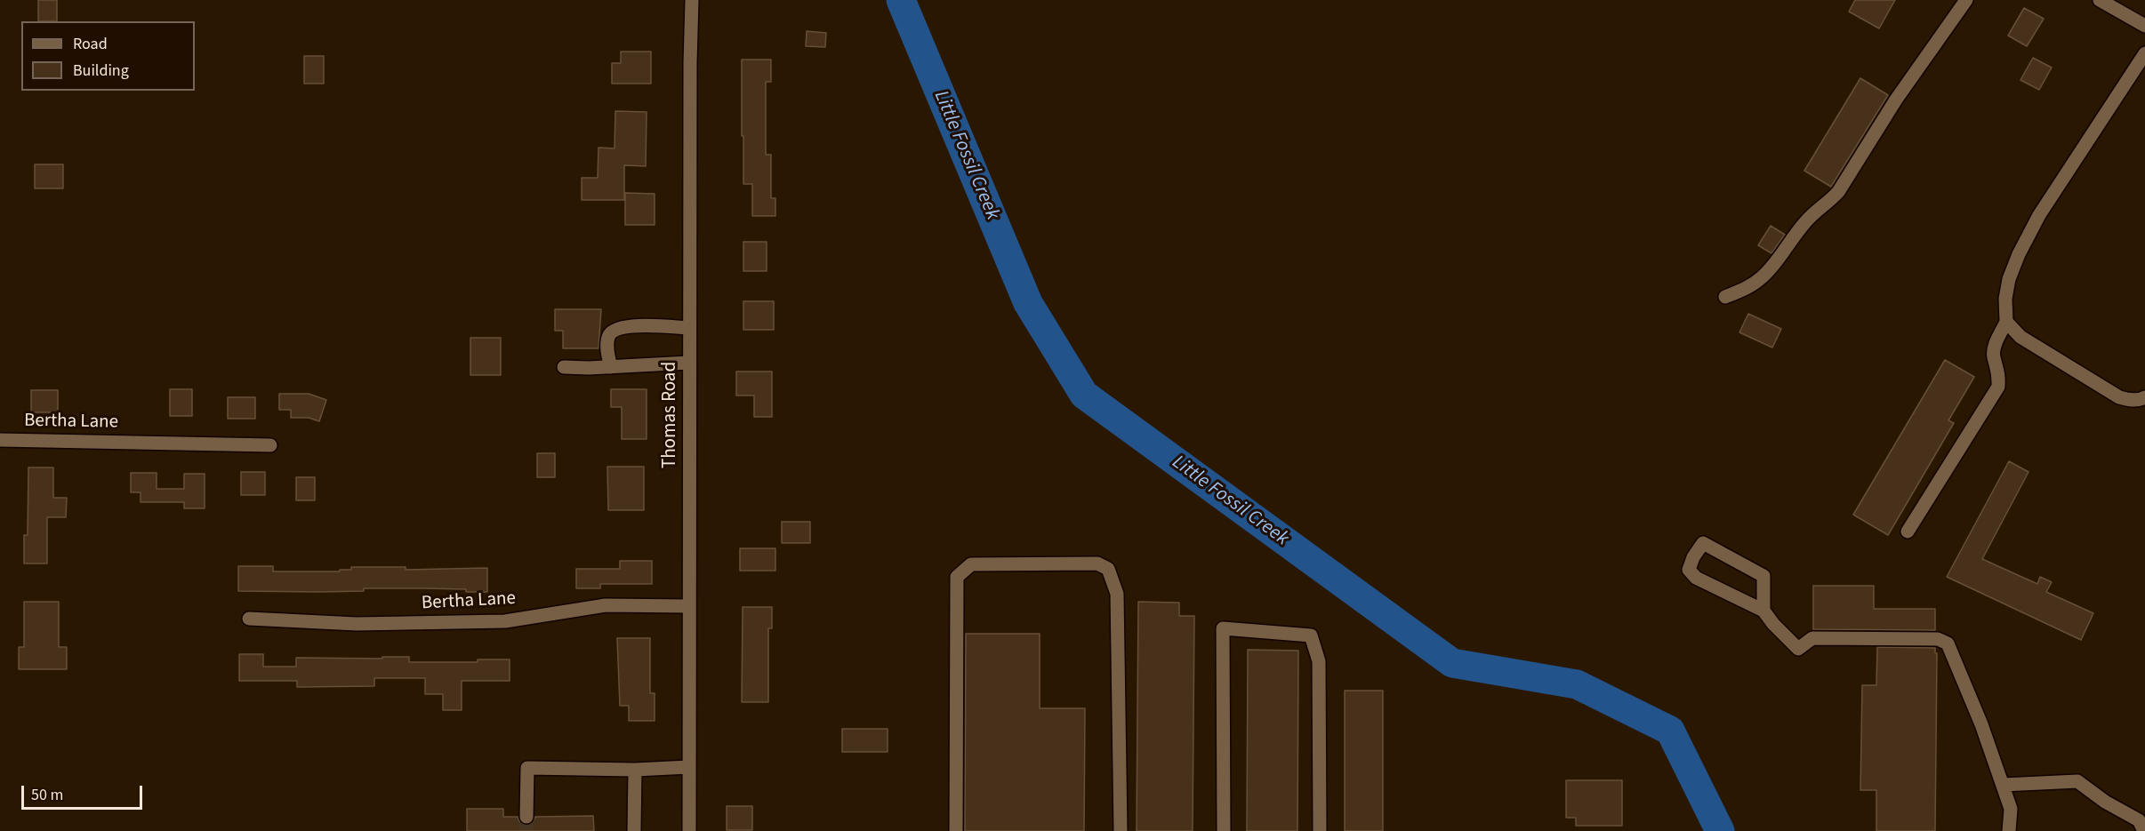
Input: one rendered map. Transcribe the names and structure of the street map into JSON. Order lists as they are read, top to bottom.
{
  "streets": {
    "street": ["Thomas Road", "Bertha Lane"]
  },
  "crossings": [
    ["Thomas Road", "Bertha Lane"]
  ],
  "water": ["Little Fossil Creek"],
  "legend": ["Road", "Building"],
  "scale_bar": "50 m"
}
